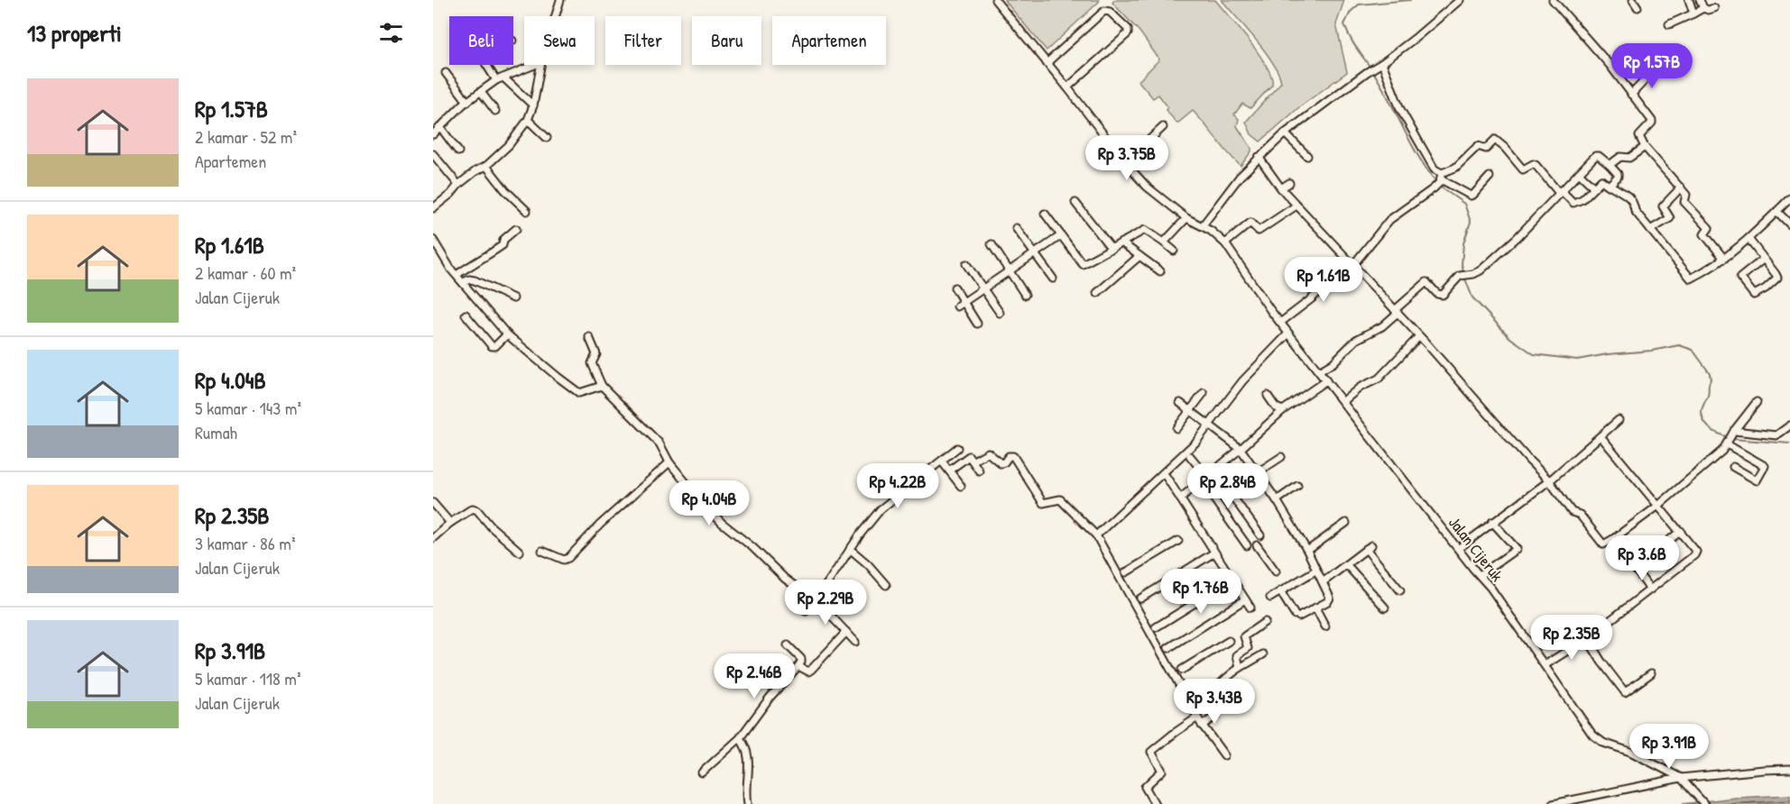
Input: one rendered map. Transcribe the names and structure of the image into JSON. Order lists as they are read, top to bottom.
{
  "streets": {
    "street": ["Jalan Cijeruk"]
  },
  "page": {
    "heading": "13 properti",
    "chip": [
      "Beli",
      "Sewa",
      "Filter",
      "Baru",
      "Apartemen"
    ],
    "price": [
      "Rp 1.57B",
      "Rp 3.75B",
      "Rp 1.61B",
      "Rp 4.22B",
      "Rp 2.84B",
      "Rp 4.04B",
      "Rp 3.6B",
      "Rp 1.76B",
      "Rp 2.29B",
      "Rp 2.35B",
      "Rp 2.46B",
      "Rp 3.43B",
      "Rp 3.91B"
    ],
    "list": [
      {
        "name": "Rp 1.57B",
        "note": "2 kamar · 52 m² · Apartemen"
      },
      {
        "name": "Rp 1.61B",
        "note": "2 kamar · 60 m² · Jalan Cijeruk"
      },
      {
        "name": "Rp 4.04B",
        "note": "5 kamar · 143 m² · Rumah"
      },
      {
        "name": "Rp 2.35B",
        "note": "3 kamar · 86 m² · Jalan Cijeruk"
      },
      {
        "name": "Rp 3.91B",
        "note": "5 kamar · 118 m² · Jalan Cijeruk"
      }
    ]
  }
}
